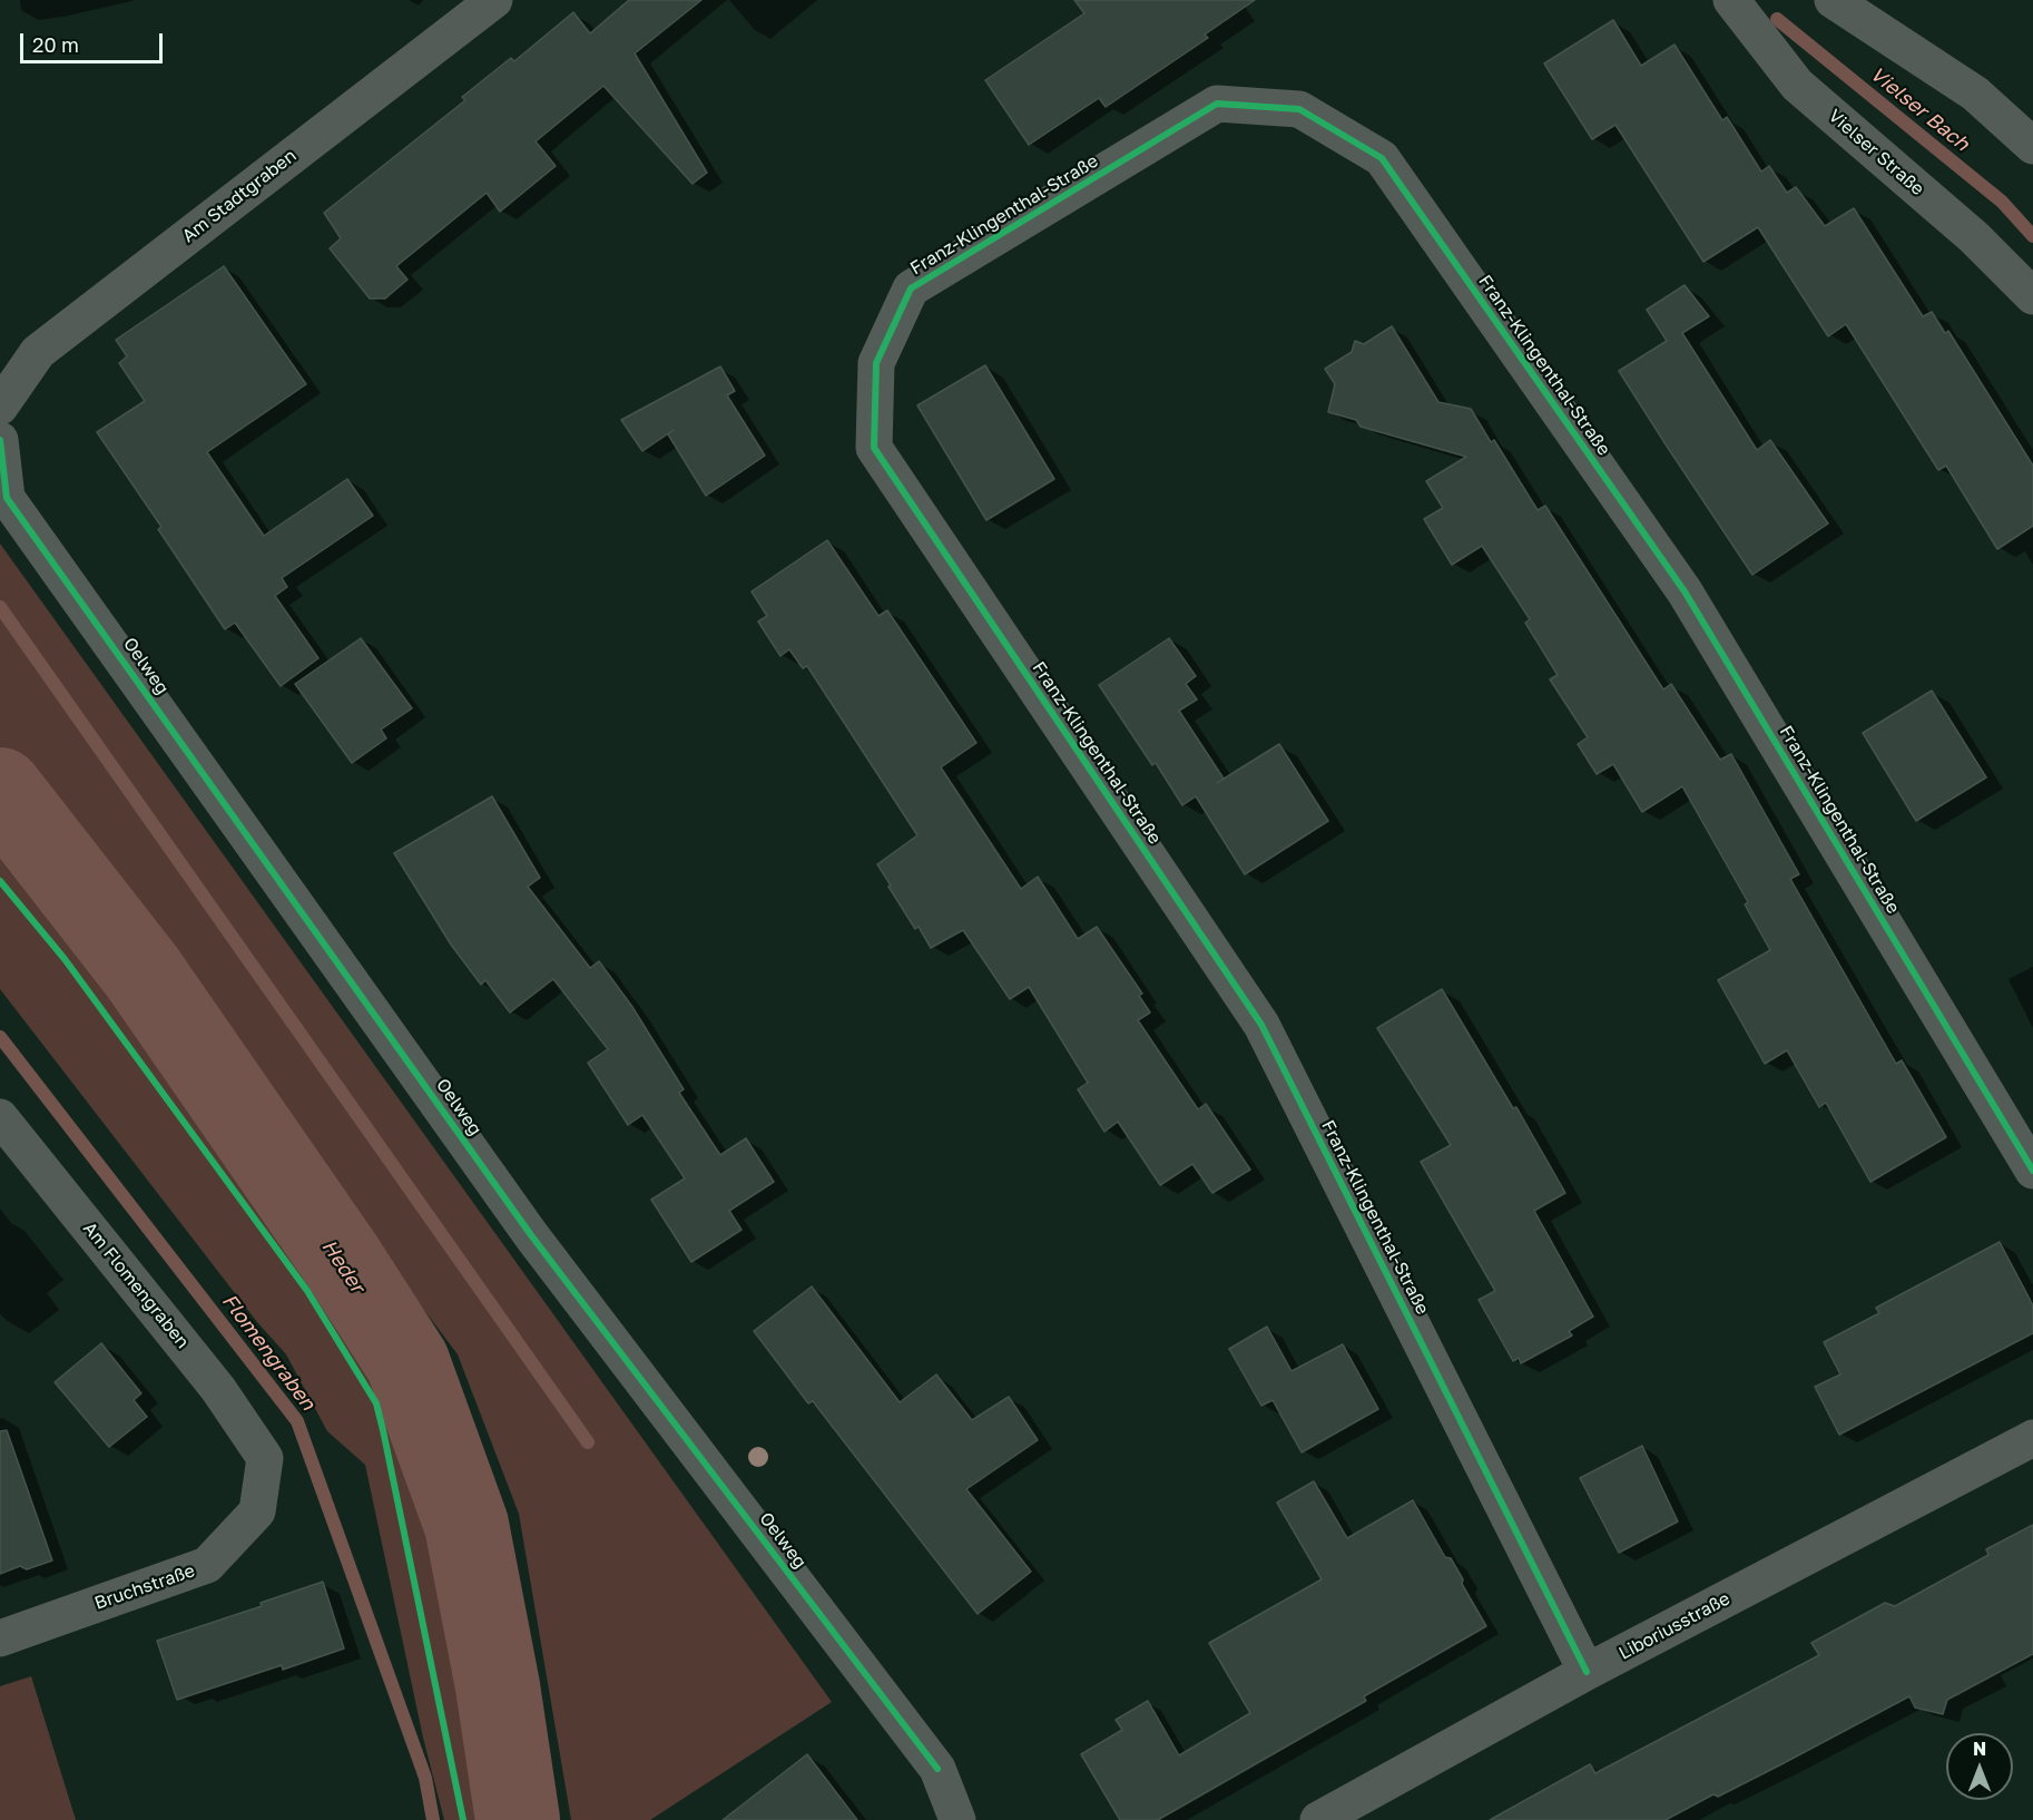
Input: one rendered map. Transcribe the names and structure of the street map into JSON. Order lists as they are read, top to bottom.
{
  "streets": {
    "street": [
      "Vielser Straße",
      "Am Stadtgraben",
      "Franz-Klingenthal-Straße",
      "Oelweg",
      "Am Flomengraben",
      "Bruchstraße",
      "Liboriusstraße"
    ]
  },
  "crossings": [
    ["Franz-Klingenthal-Straße", "Liboriusstraße"],
    ["Am Flomengraben", "Bruchstraße"]
  ],
  "water": ["Vielser Bach", "Heder", "Flomengraben"],
  "scale_bar": "20 m",
  "north": "top"
}
